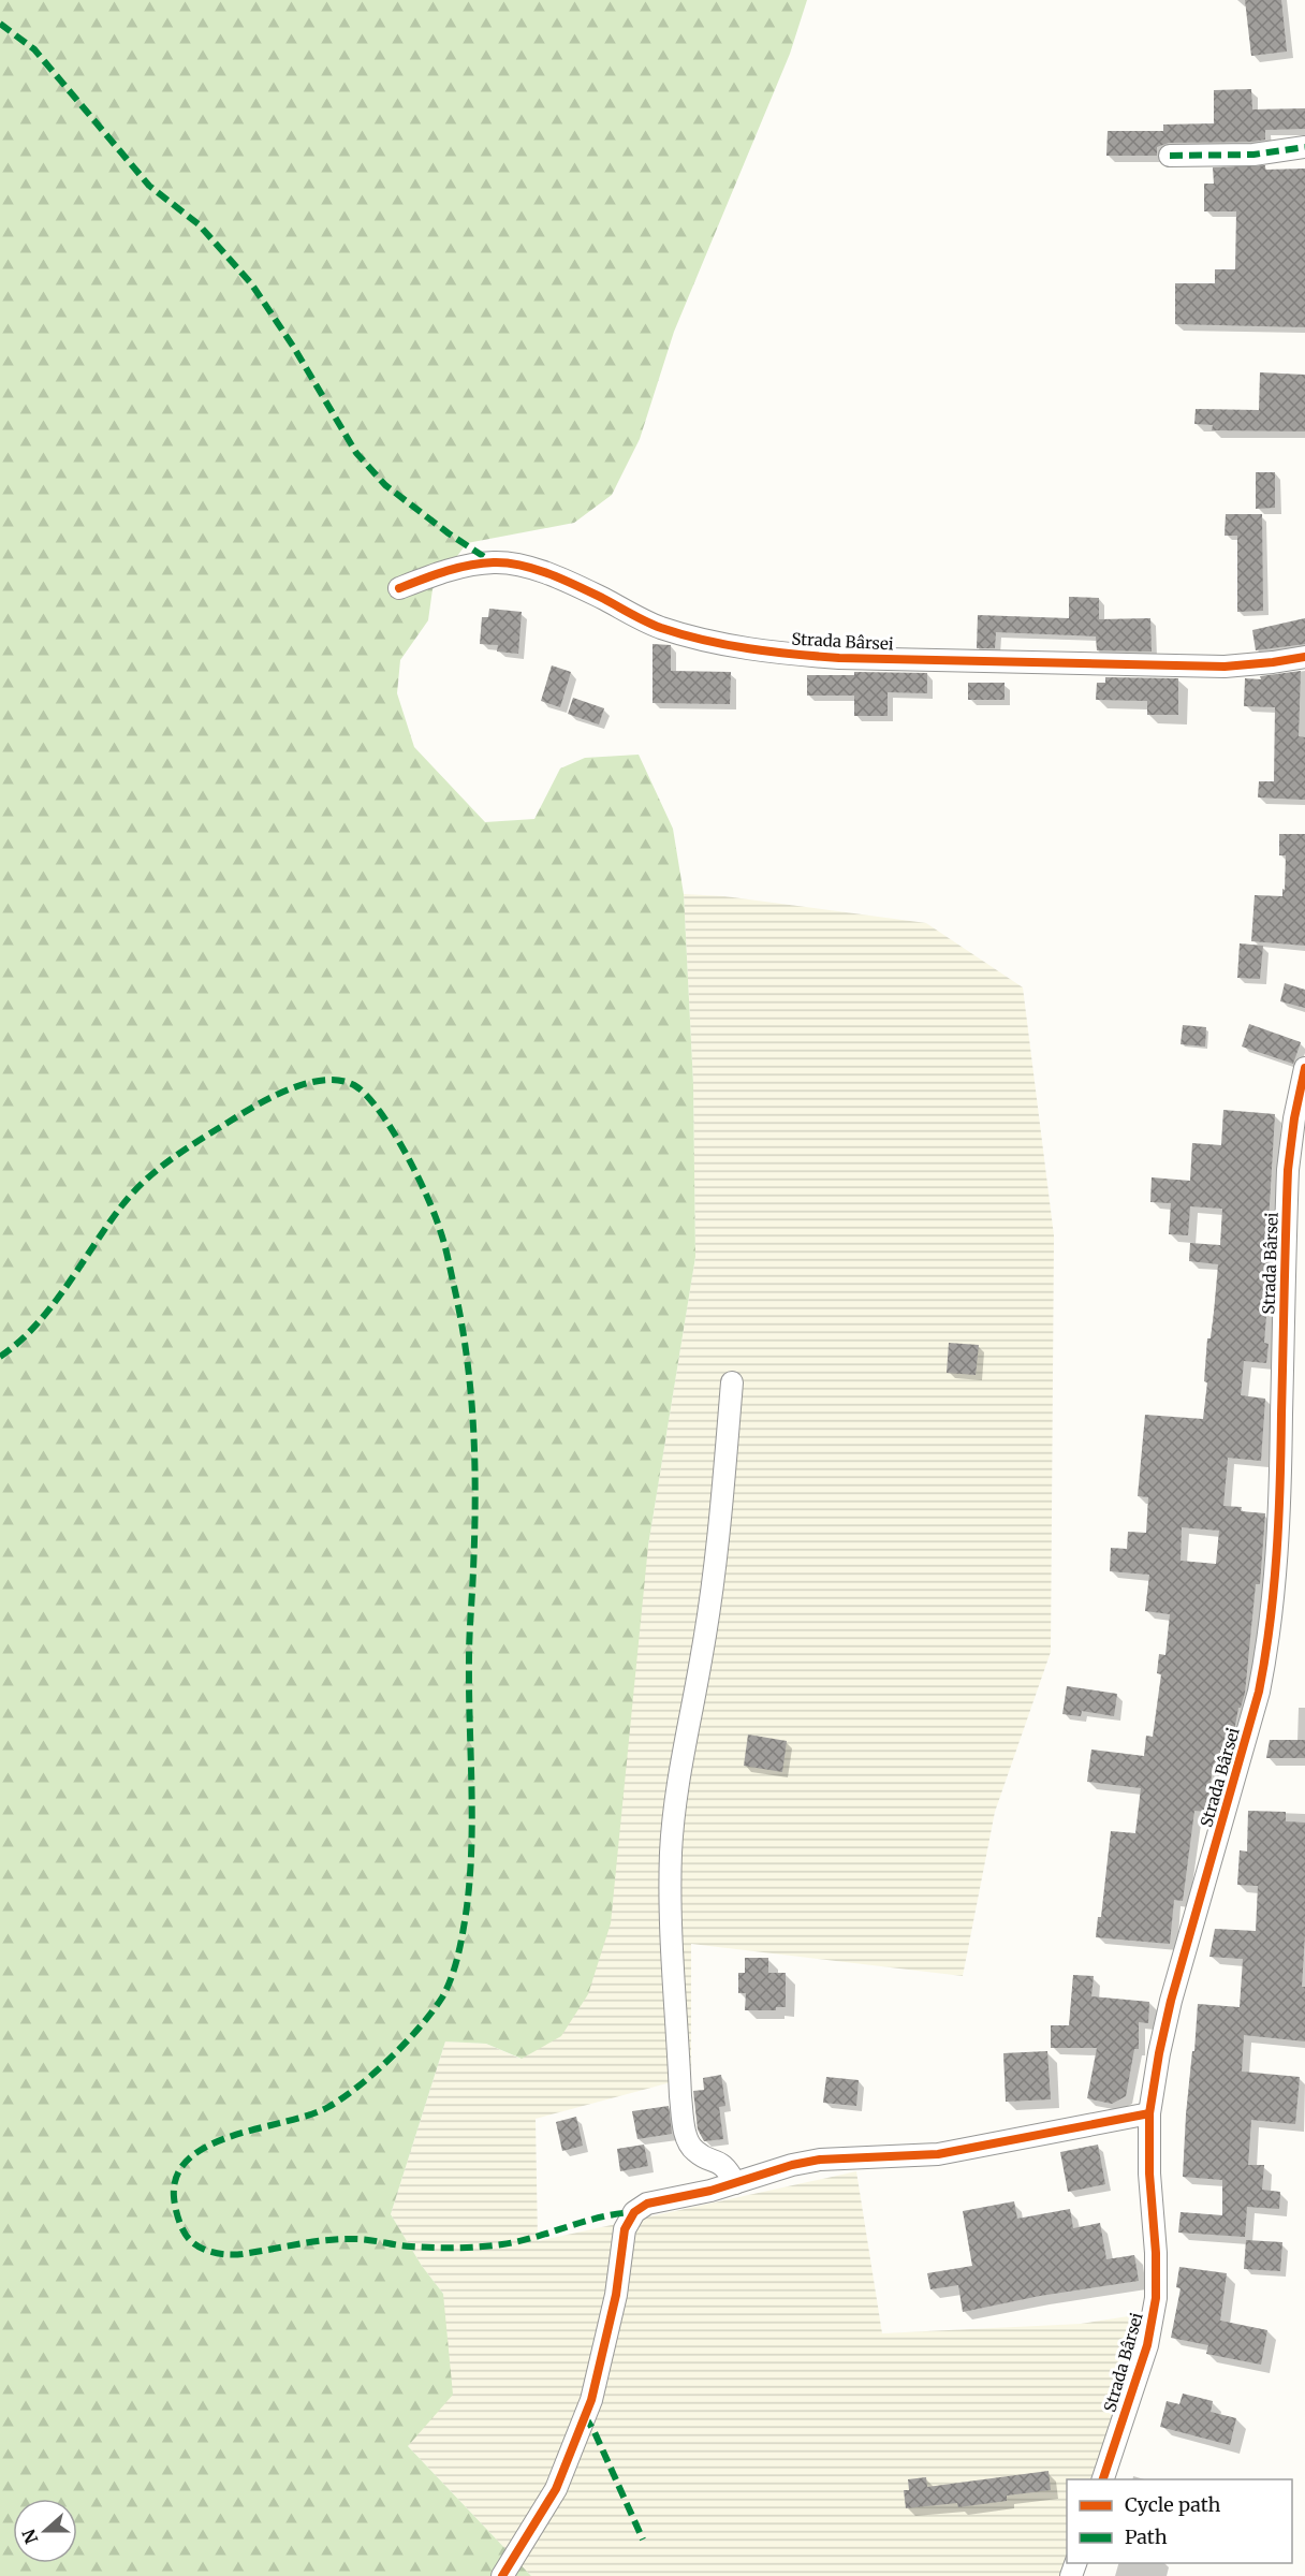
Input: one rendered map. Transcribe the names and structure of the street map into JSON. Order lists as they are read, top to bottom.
{
  "streets": {
    "street": ["Strada Bârsei"]
  },
  "legend": ["Cycle path", "Path"],
  "north": "left"
}
